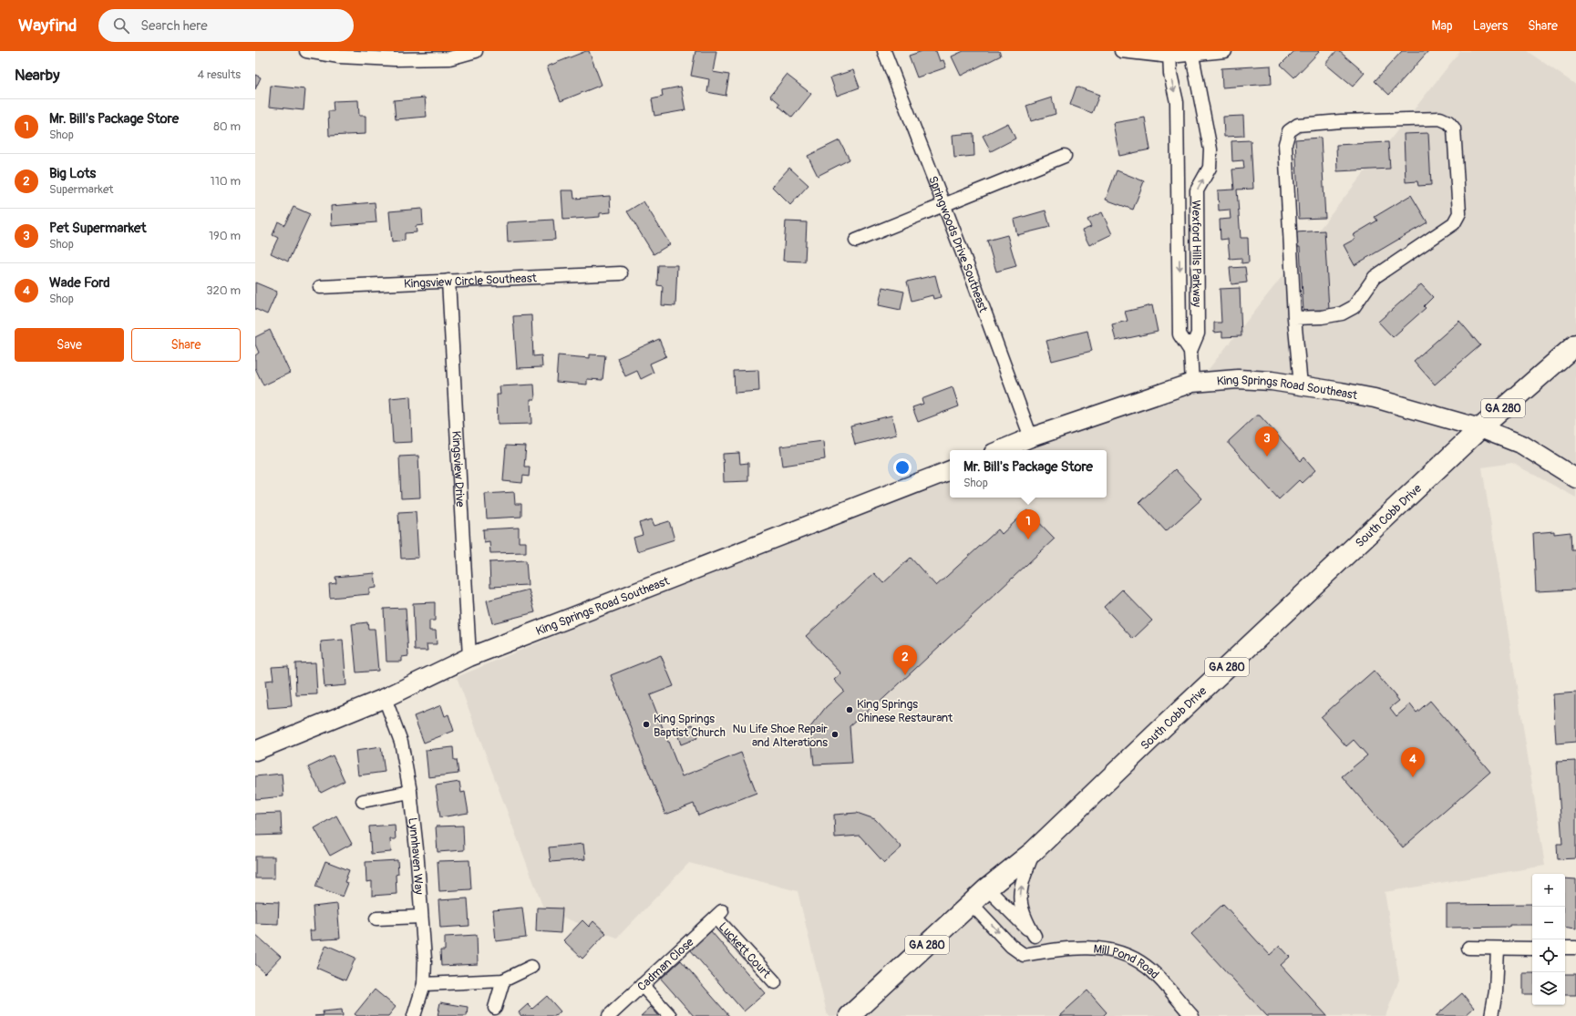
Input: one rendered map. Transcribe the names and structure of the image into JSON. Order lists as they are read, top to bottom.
{
  "streets": {
    "main road": ["GA 280", "South Cobb Drive"],
    "street": [
      "Springwoods Drive Southeast",
      "Wexford Hills Parkway",
      "Kingsview Circle Southeast",
      "King Springs Road Southeast",
      "Kingsview Drive",
      "Lynnhaven Way",
      "Luckett Court",
      "Cadman Close",
      "Mill Pond Road"
    ]
  },
  "crossings": [
    ["Springwoods Drive Southeast", "King Springs Road Southeast"],
    ["Wexford Hills Parkway", "King Springs Road Southeast"],
    ["Kingsview Circle Southeast", "Kingsview Drive"],
    ["King Springs Road Southeast", "Kingsview Drive"],
    ["King Springs Road Southeast", "South Cobb Drive"],
    ["King Springs Road Southeast", "Lynnhaven Way"],
    ["South Cobb Drive", "Mill Pond Road"],
    ["Luckett Court", "Cadman Close"]
  ],
  "places": ["King Springs Chinese Restaurant", "King Springs Baptist Church", "Nu Life Shoe Repair and Alterations"],
  "page": {
    "header": "Wayfind",
    "search": "Search here",
    "nav": ["Map", "Layers", "Share"],
    "heading": ["Nearby", "4 results"],
    "list": [
      {
        "mark": "1",
        "name": "Mr. Bill's Package Store",
        "note": "Shop",
        "value": "80 m"
      },
      {
        "mark": "2",
        "name": "Big Lots",
        "note": "Supermarket",
        "value": "110 m"
      },
      {
        "mark": "3",
        "name": "Pet Supermarket",
        "note": "Shop",
        "value": "190 m"
      },
      {
        "mark": "4",
        "name": "Wade Ford",
        "note": "Shop",
        "value": "320 m"
      }
    ],
    "buttons": ["Save", "Share"],
    "pins": [
      "3",
      "1",
      "2",
      "4"
    ],
    "popup": ["Mr. Bill's Package Store", "Shop"],
    "map_buttons": ["+", "−"]
  }
}
